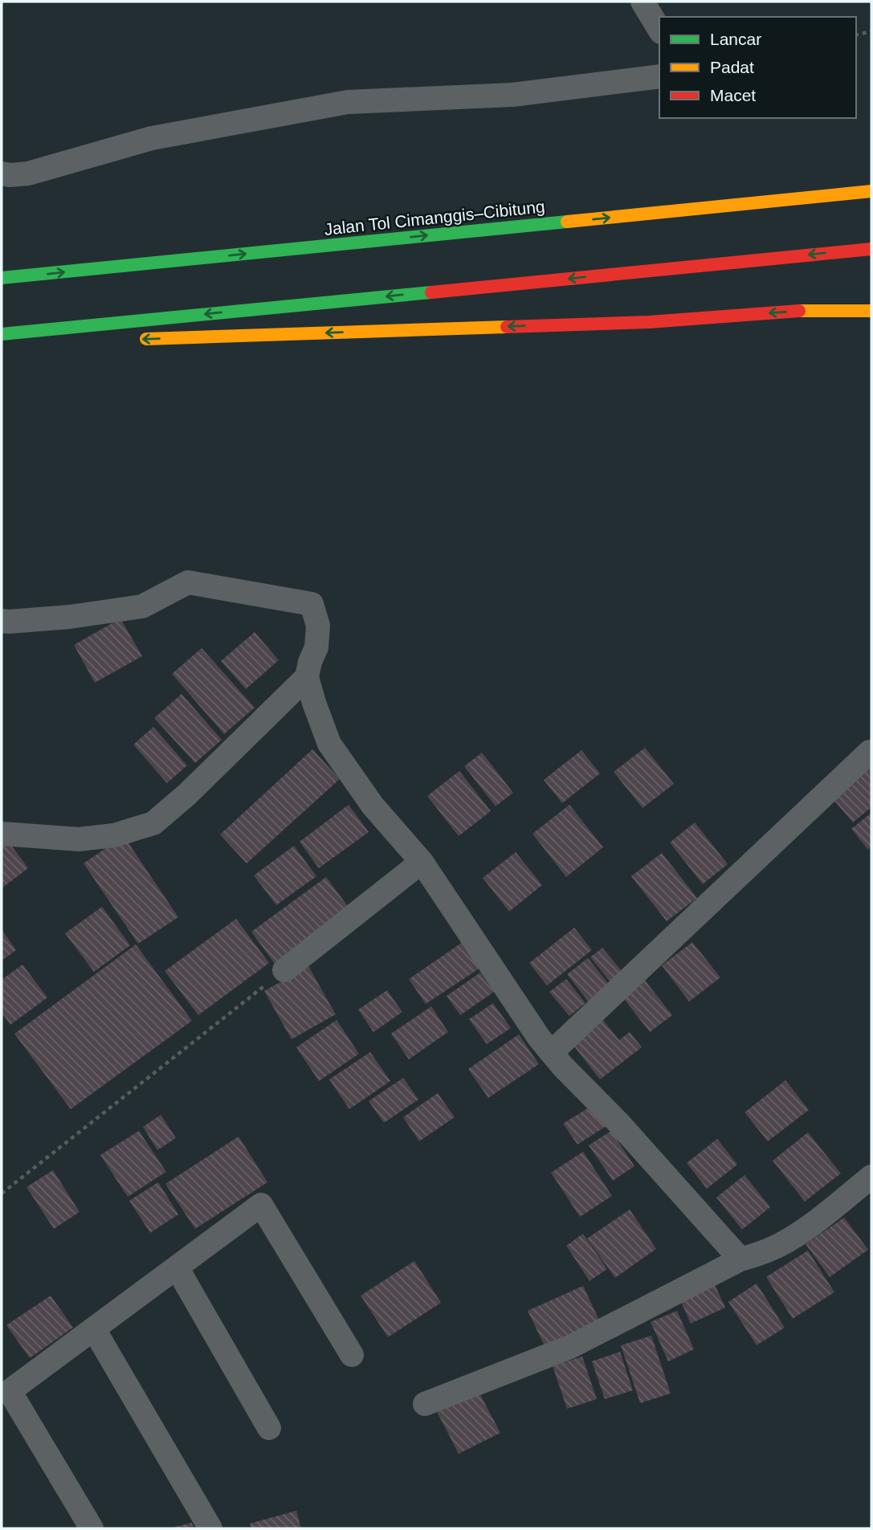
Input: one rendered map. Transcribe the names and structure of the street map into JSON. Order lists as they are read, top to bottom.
{
  "streets": {
    "highway": ["Jalan Tol Cimanggis–Cibitung"]
  },
  "legend": ["Lancar", "Padat", "Macet"]
}
